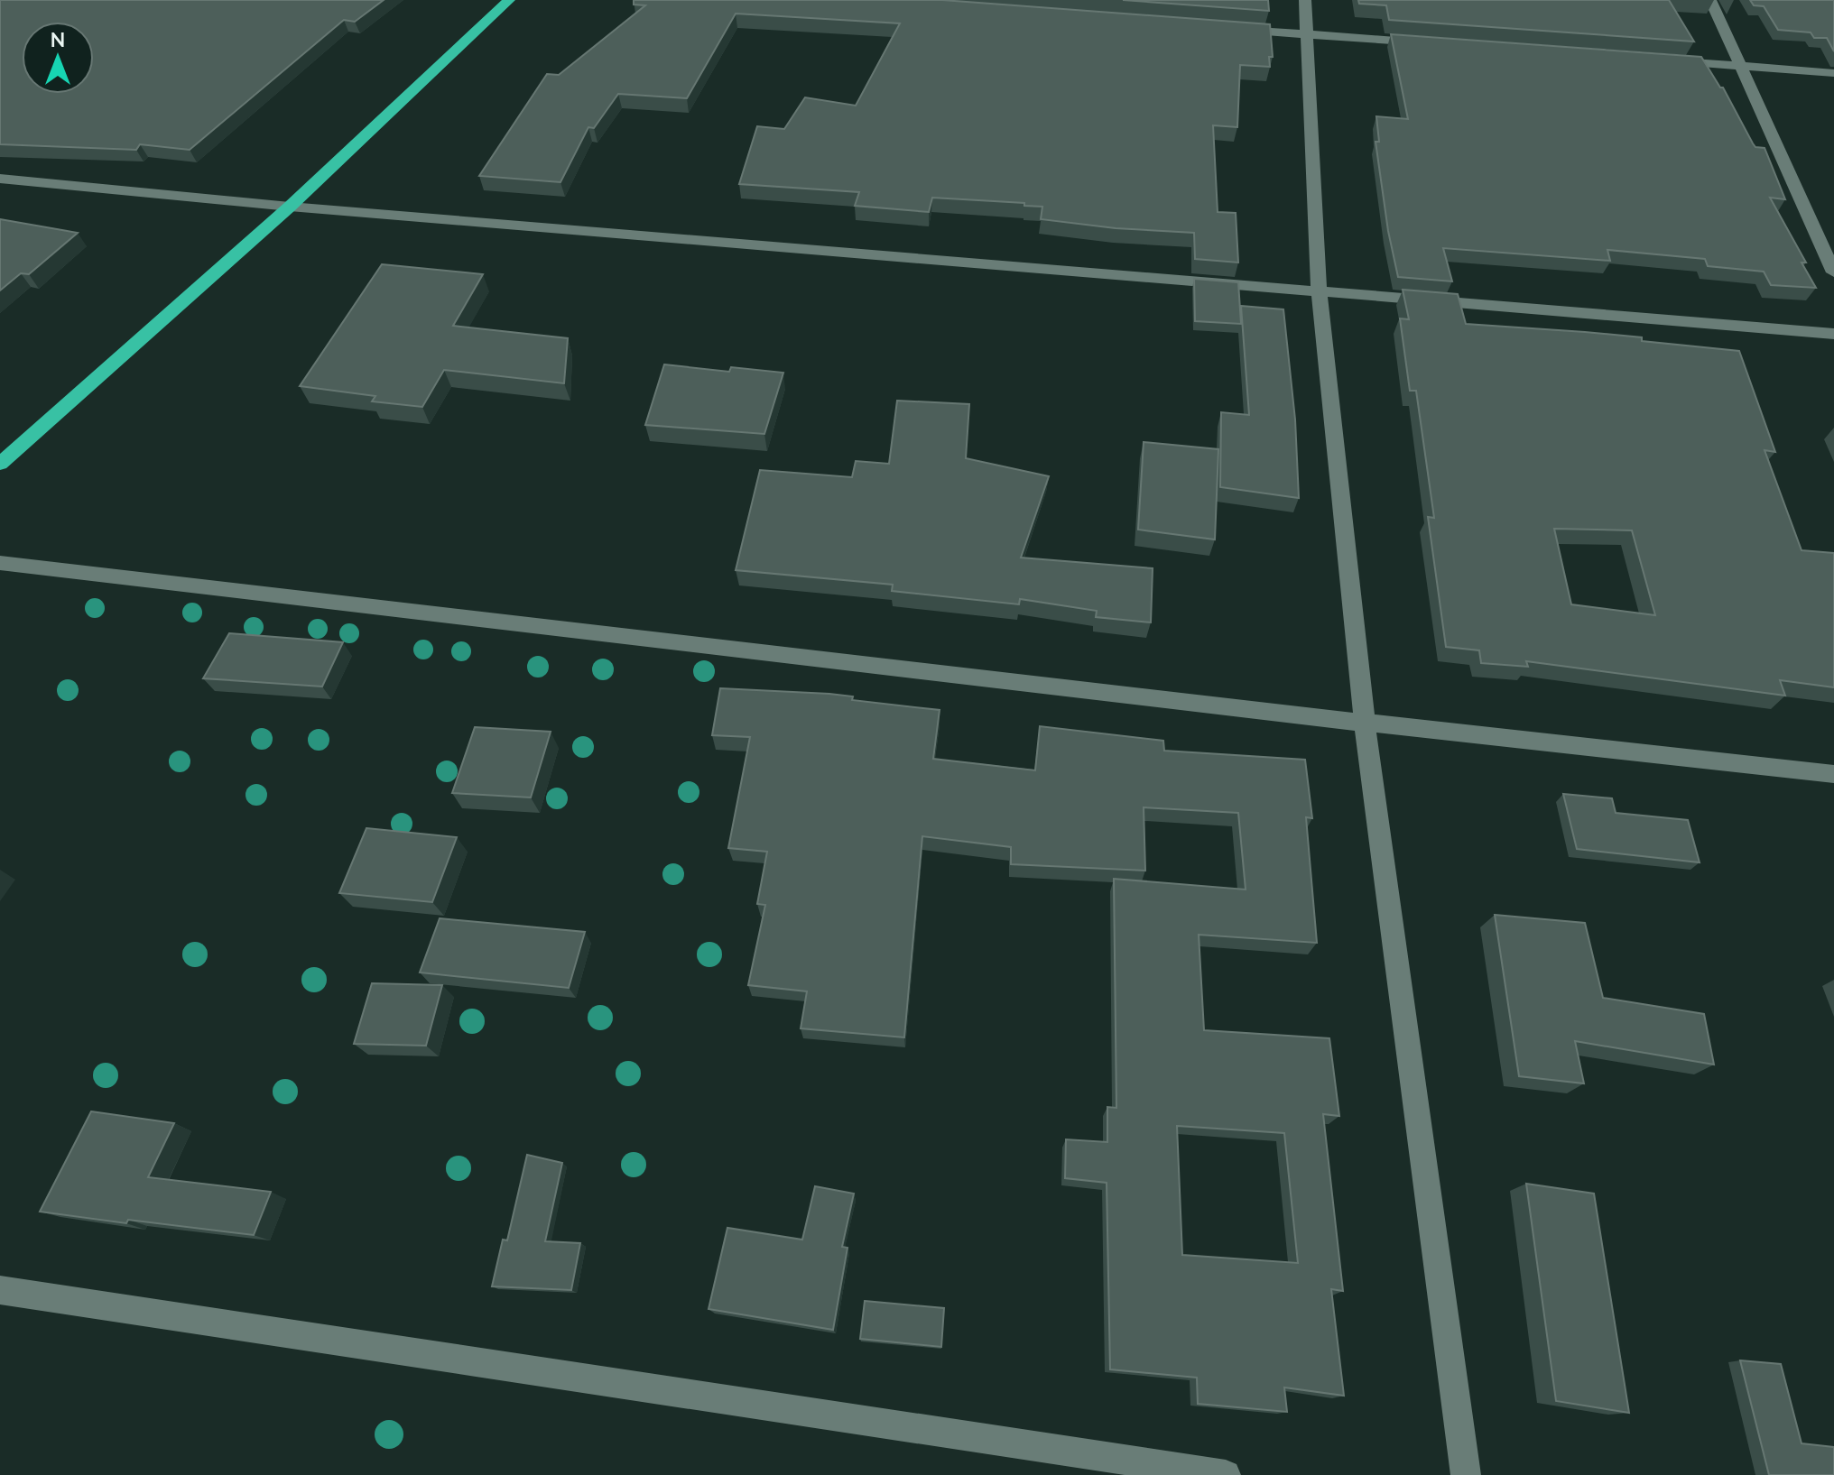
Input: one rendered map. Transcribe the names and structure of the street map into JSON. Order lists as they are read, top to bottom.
{
  "north": "top"
}
